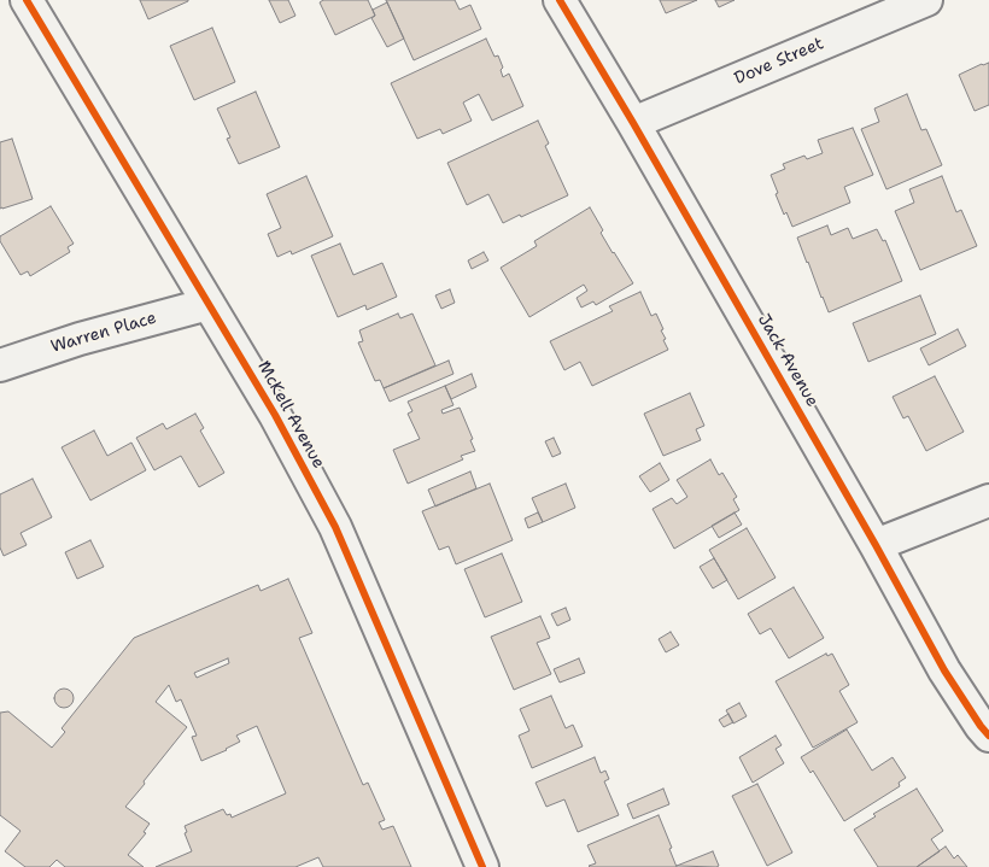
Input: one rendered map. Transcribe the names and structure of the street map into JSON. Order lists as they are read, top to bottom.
{
  "streets": {
    "street": [
      "Dove Street",
      "Warren Place",
      "Jack Avenue",
      "McKell Avenue"
    ]
  },
  "crossings": [
    ["Dove Street", "Jack Avenue"],
    ["Warren Place", "McKell Avenue"]
  ]
}
